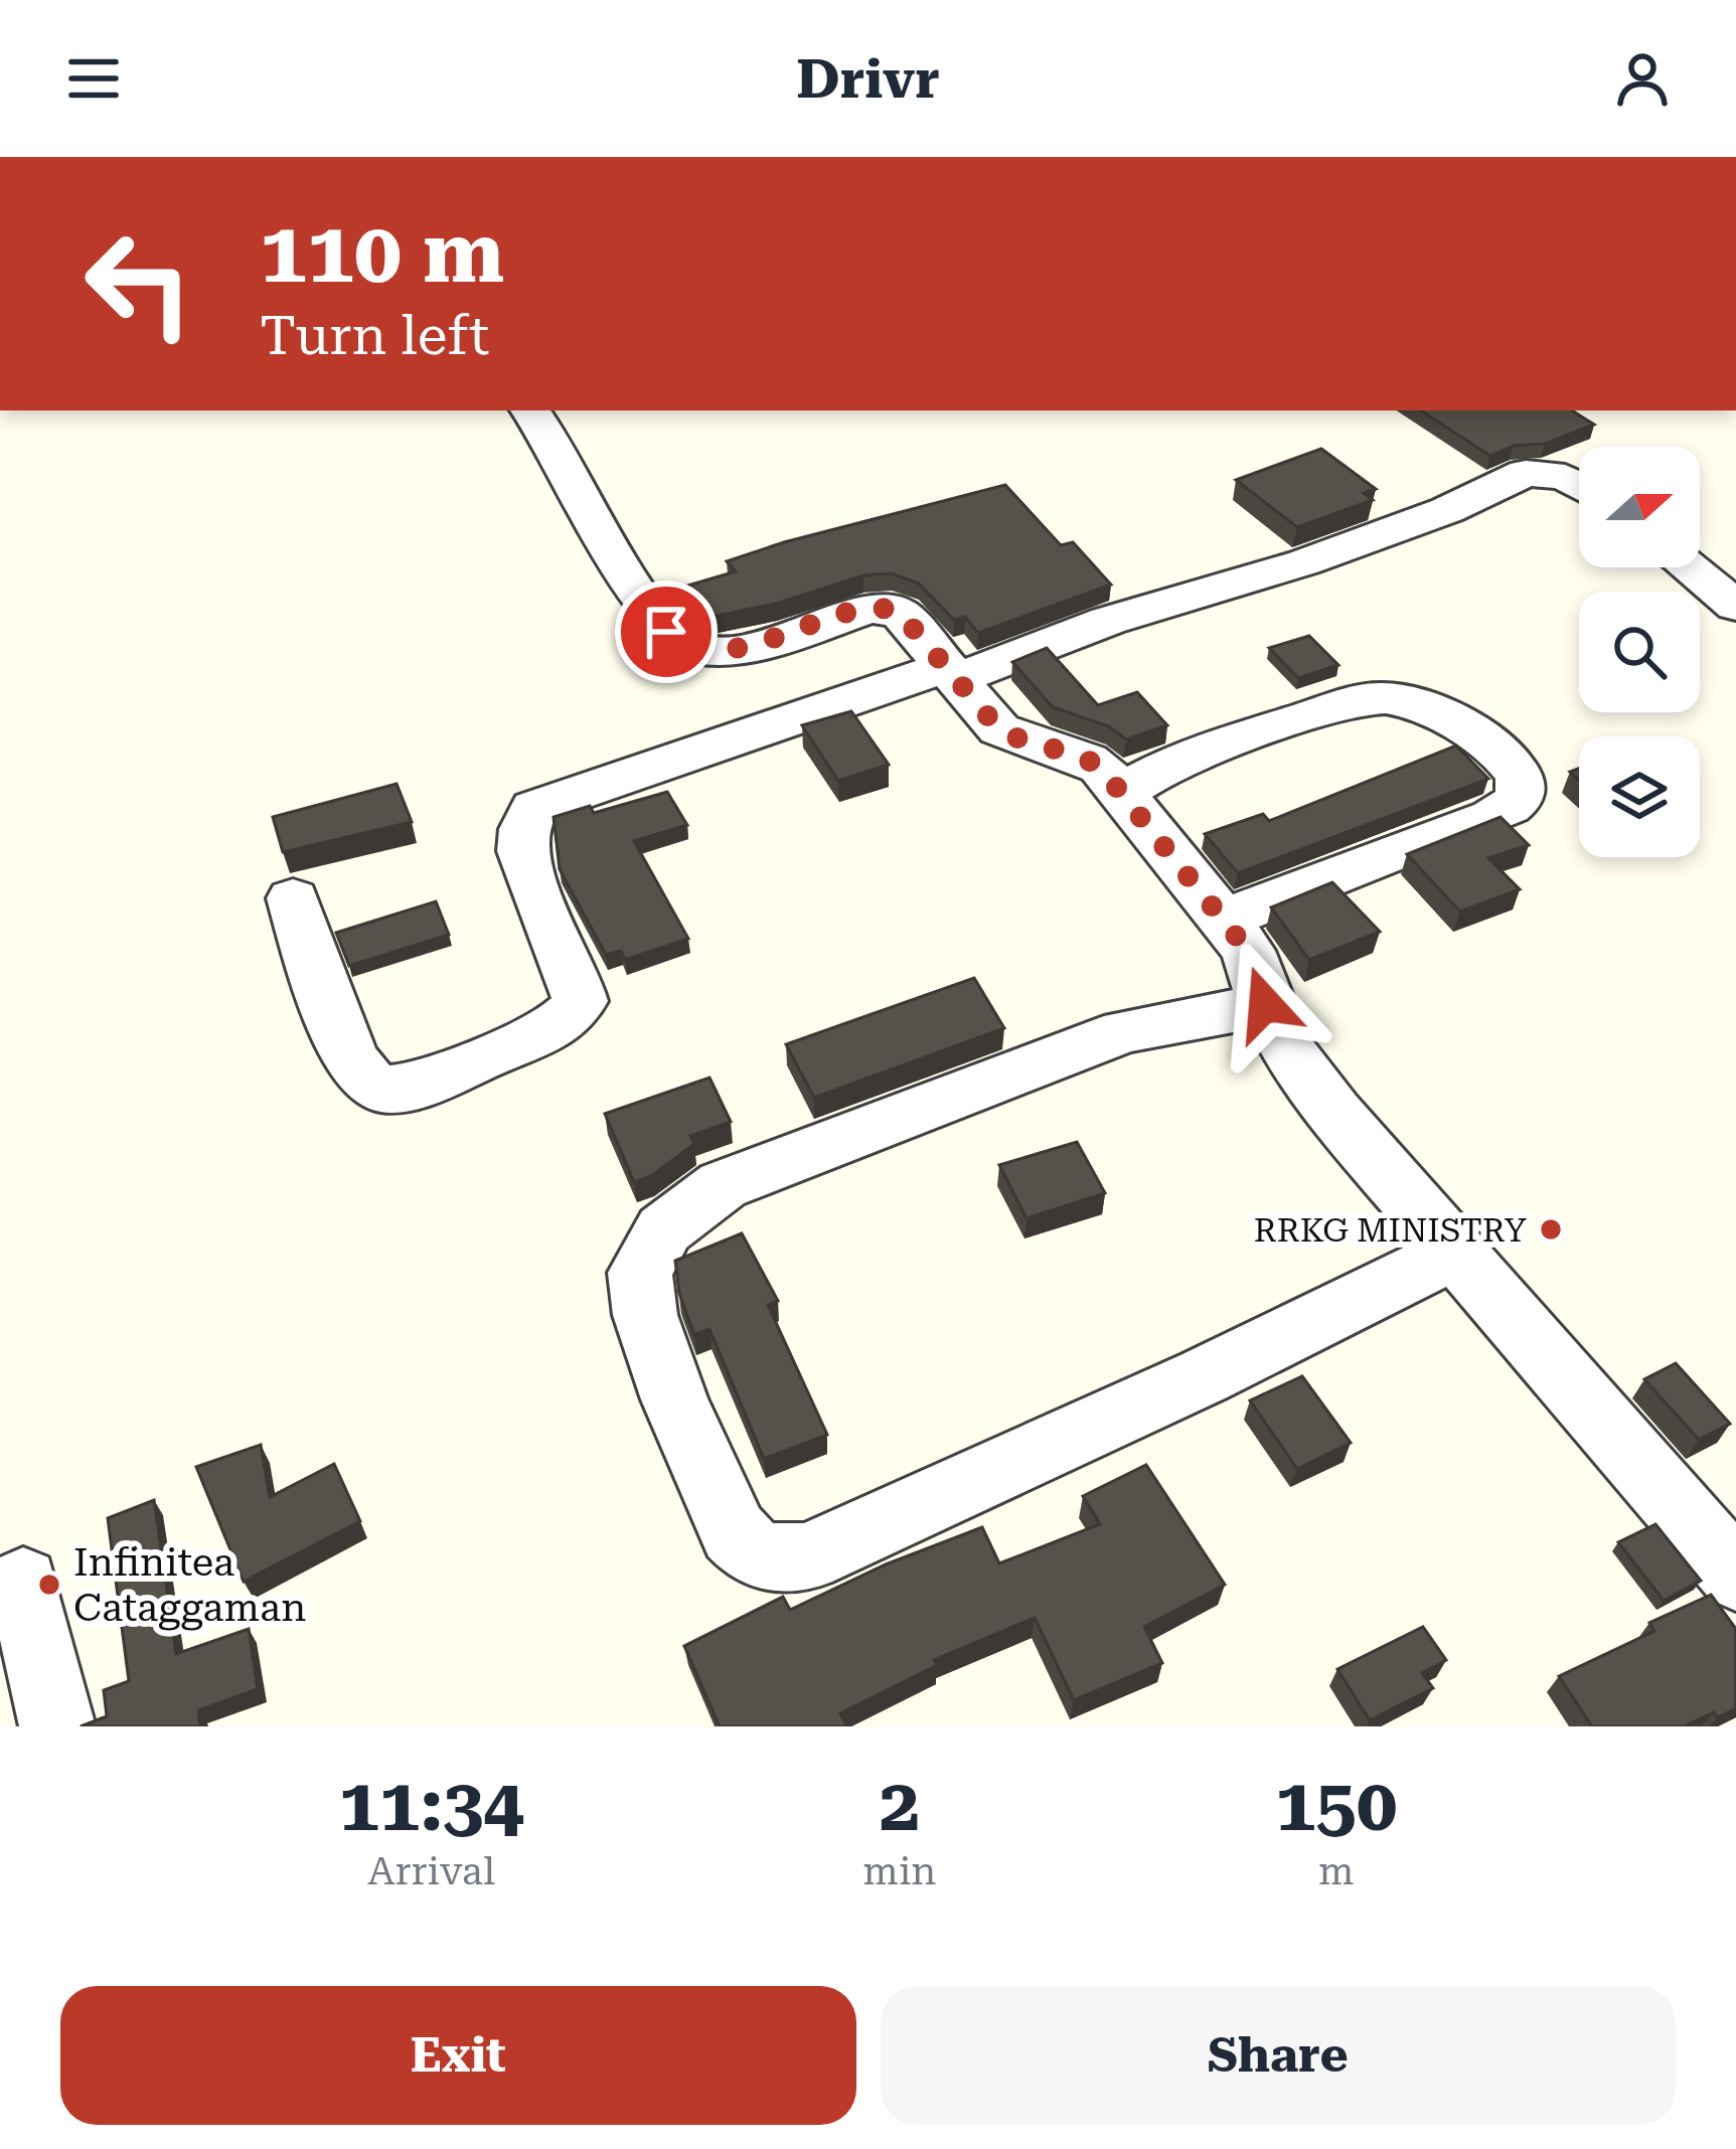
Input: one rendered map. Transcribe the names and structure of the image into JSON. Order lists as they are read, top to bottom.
{
  "places": ["RRKG MINISTRY", "Infinitea Cataggaman"],
  "north": "right",
  "page": {
    "header": "Drivr",
    "turn": ["110 m", "Turn left"],
    "eta": [
      "11:34",
      "Arrival",
      "2",
      "min",
      "150",
      "m"
    ],
    "buttons": ["Exit", "Share"]
  }
}
